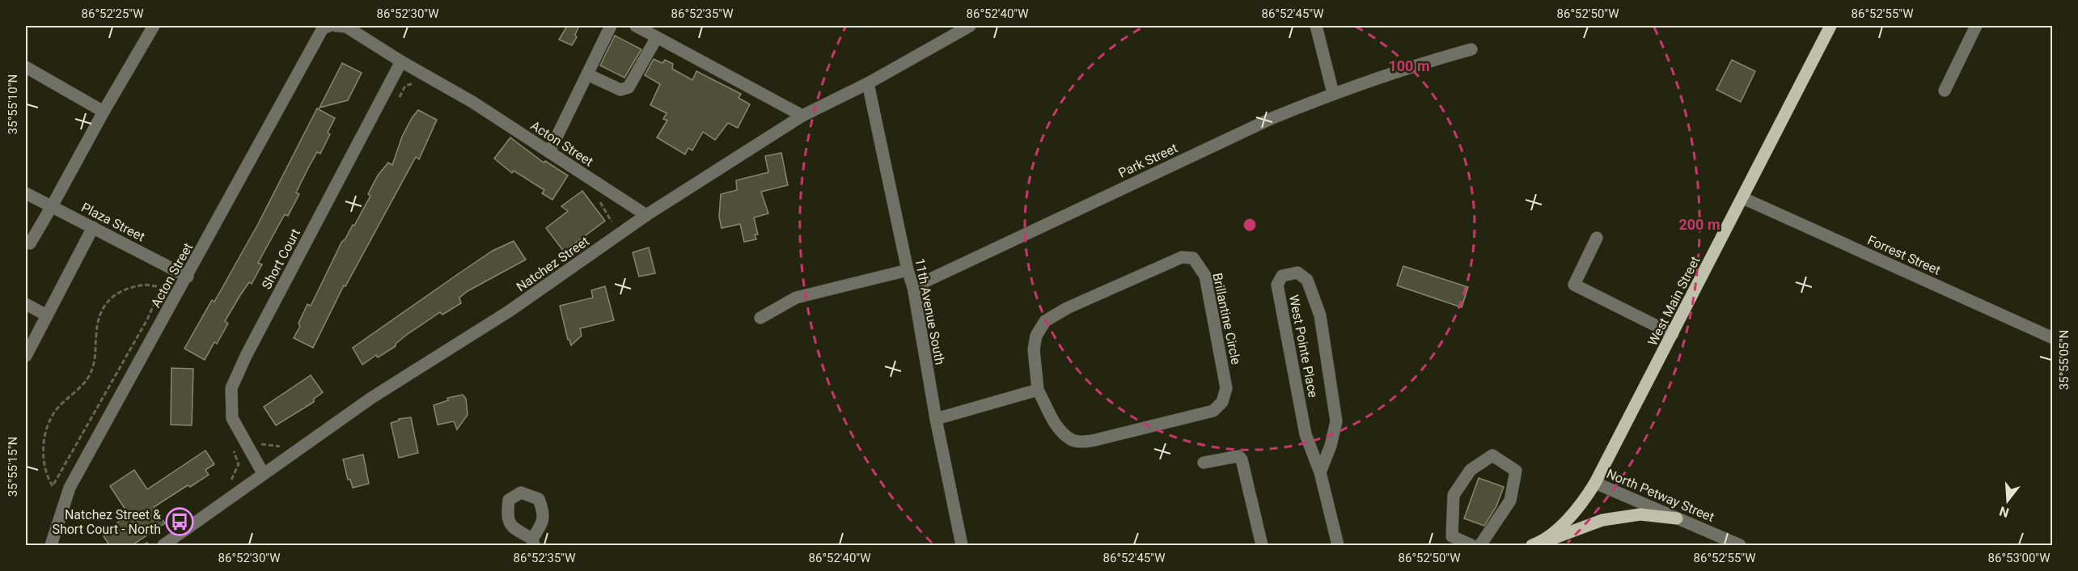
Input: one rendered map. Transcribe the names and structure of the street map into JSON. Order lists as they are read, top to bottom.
{
  "streets": {
    "main road": ["West Main Street"],
    "street": [
      "Acton Street",
      "Park Street",
      "Plaza Street",
      "Forrest Street",
      "Short Court",
      "Natchez Street",
      "11th Avenue South",
      "Brillantine Circle",
      "West Pointe Place",
      "North Petway Street"
    ]
  },
  "crossings": [
    ["Acton Street", "Plaza Street"],
    ["Acton Street", "Short Court"],
    ["Acton Street", "Natchez Street"],
    ["Park Street", "11th Avenue South"],
    ["Forrest Street", "West Main Street"],
    ["Short Court", "Natchez Street"],
    ["Natchez Street", "11th Avenue South"],
    ["West Main Street", "North Petway Street"]
  ],
  "places": {
    "bus stop": ["Natchez Street & Short Court - North"]
  },
  "north": "bottom",
  "coordinates": [
    "86°52'25\"W",
    "86°52'30\"W",
    "86°52'35\"W",
    "86°52'40\"W",
    "86°52'45\"W",
    "86°52'50\"W",
    "86°52'55\"W",
    "35°55'10\"N",
    "35°55'05\"N",
    "35°55'15\"N",
    "86°53'00\"W"
  ],
  "rings": ["100 m", "200 m"]
}
